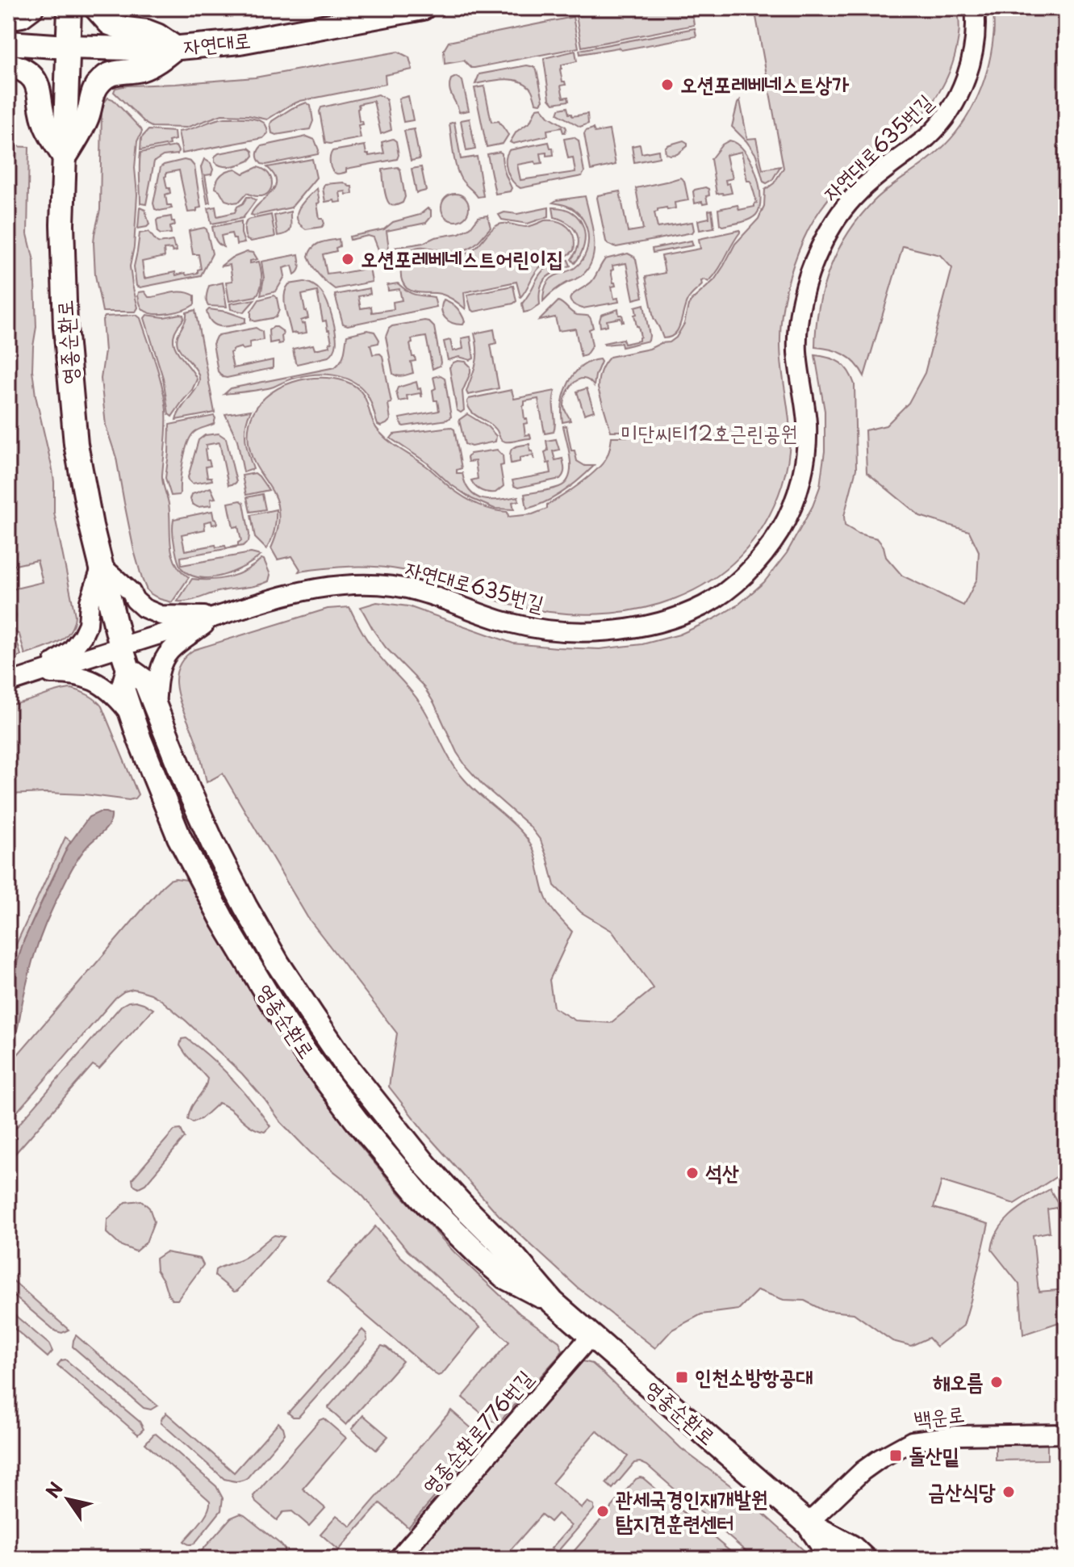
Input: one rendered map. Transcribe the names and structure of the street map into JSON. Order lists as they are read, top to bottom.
{
  "streets": {
    "main road": ["자연대로", "영종순환로"],
    "street": ["자연대로635번길", "백운로", "영종순환로776번길"]
  },
  "crossings": [
    ["자연대로", "영종순환로"],
    ["자연대로635번길", "영종순환로"],
    ["영종순환로", "백운로"],
    ["영종순환로", "영종순환로776번길"]
  ],
  "parks": ["미단씨티12호근린공원"],
  "places": {
    "other": [
      "오션포레베네스트상가",
      "오션포레베네스트어린이집",
      "석산",
      "해오름",
      "금산식당",
      "관세국경인재개발원 탐지견훈련센터"
    ],
    "transit": ["인천소방항공대", "돌산밑"]
  },
  "north": "top left"
}
